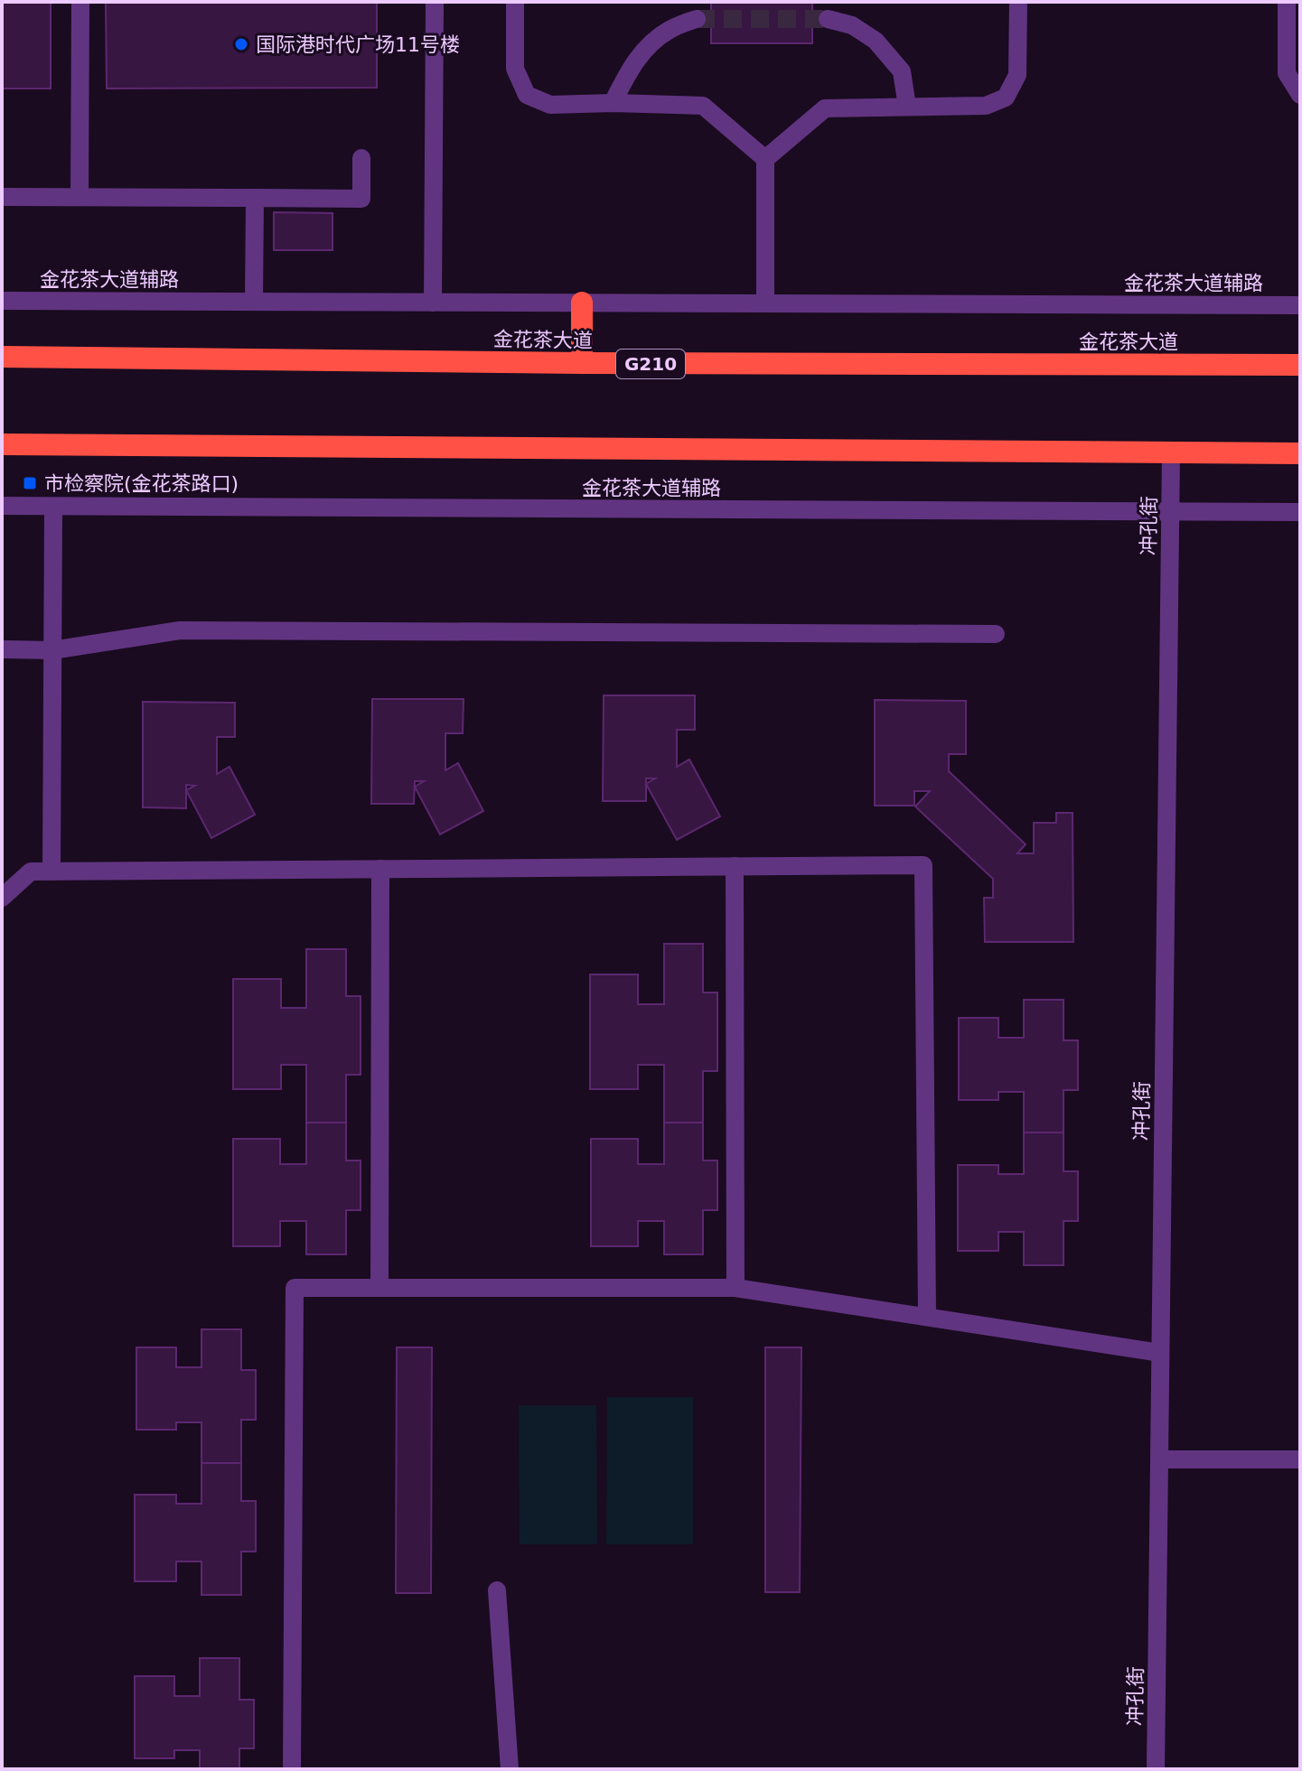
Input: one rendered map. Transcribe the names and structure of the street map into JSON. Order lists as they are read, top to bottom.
{
  "streets": {
    "highway": ["金花茶大道", "G210"],
    "street": ["金花茶大道辅路", "冲孔街"]
  },
  "crossings": [
    ["金花茶大道辅路", "冲孔街"]
  ],
  "places": {
    "other": ["国际港时代广场11号楼"],
    "transit": ["市检察院(金花茶路口)"]
  }
}
